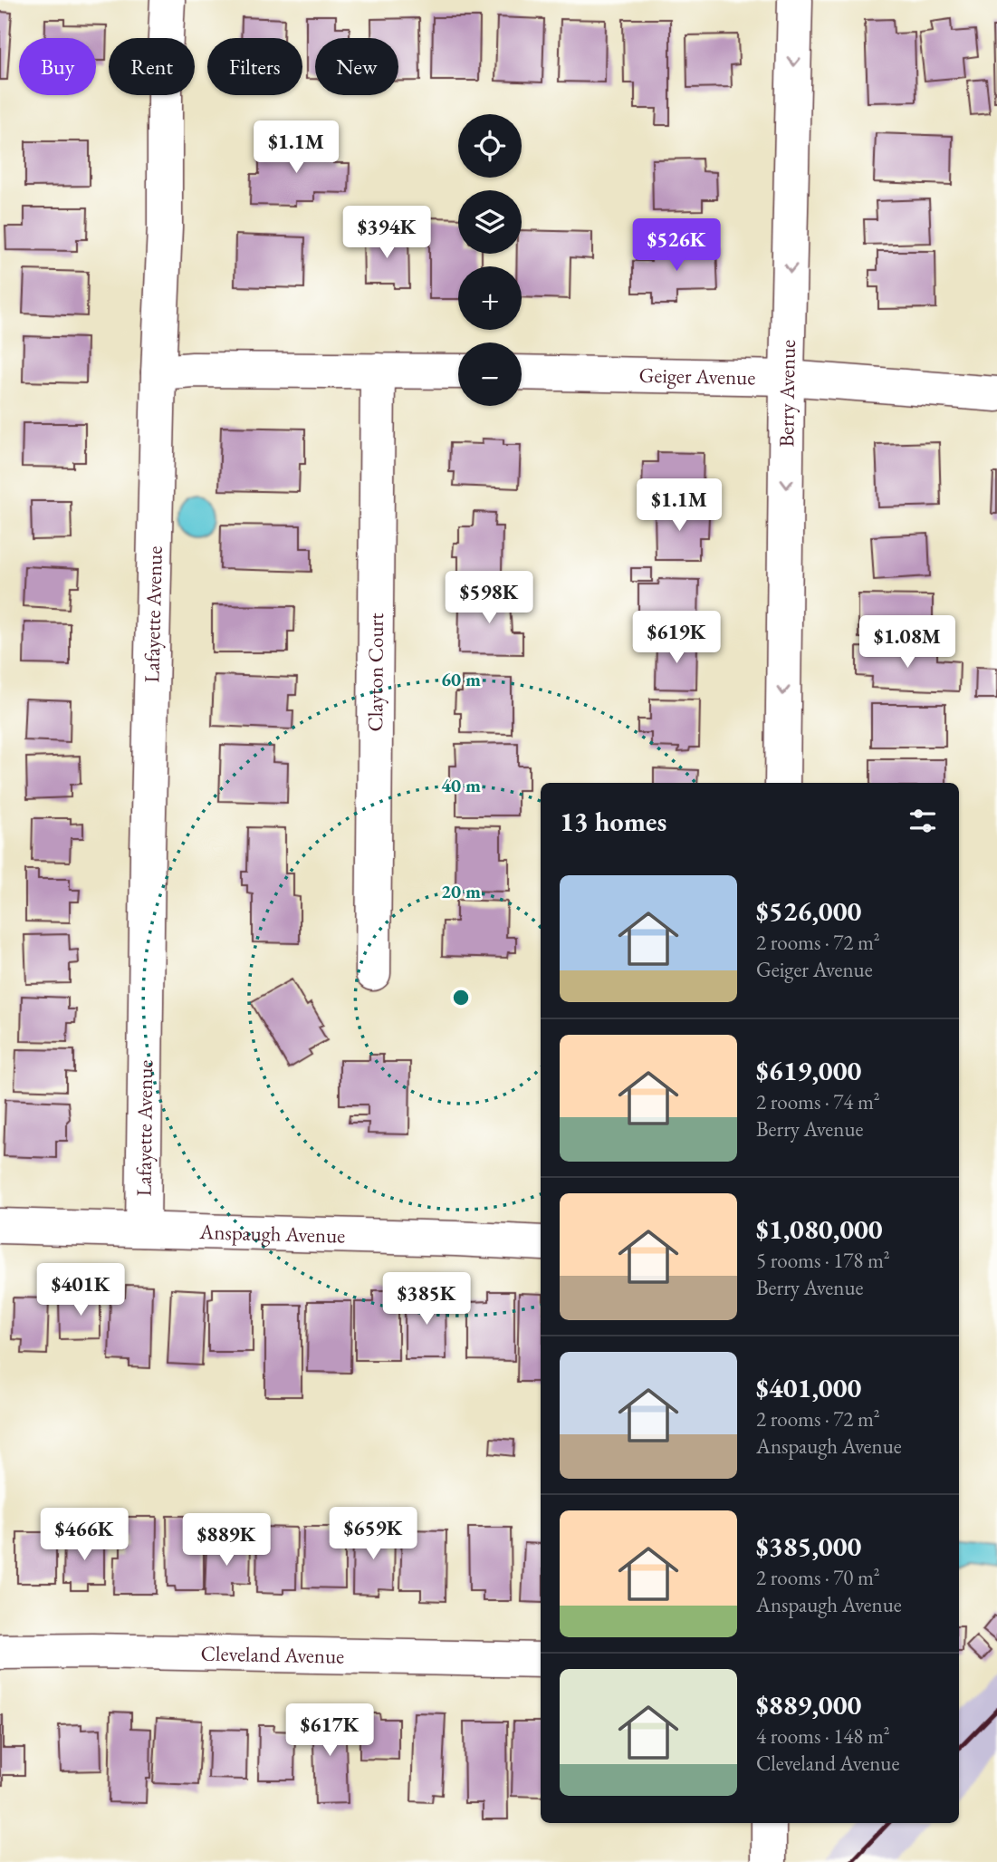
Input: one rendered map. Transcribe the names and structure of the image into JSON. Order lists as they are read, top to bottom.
{
  "streets": {
    "street": [
      "Geiger Avenue",
      "Berry Avenue",
      "Lafayette Avenue",
      "Clayton Court",
      "Anspaugh Avenue",
      "Cleveland Avenue"
    ]
  },
  "crossings": [
    ["Geiger Avenue", "Berry Avenue"],
    ["Lafayette Avenue", "Anspaugh Avenue"]
  ],
  "one_way": ["Berry Avenue"],
  "page": {
    "chip": [
      "Buy",
      "Rent",
      "Filters",
      "New"
    ],
    "map_buttons": ["+", "−"],
    "price": [
      "$1.1M",
      "$394K",
      "$526K",
      "$1.1M",
      "$598K",
      "$619K",
      "$1.08M",
      "$401K",
      "$385K",
      "$659K",
      "$466K",
      "$889K",
      "$617K"
    ],
    "heading": "13 homes",
    "list": [
      {
        "name": "$526,000",
        "note": "2 rooms · 72 m² · Geiger Avenue"
      },
      {
        "name": "$619,000",
        "note": "2 rooms · 74 m² · Berry Avenue"
      },
      {
        "name": "$1,080,000",
        "note": "5 rooms · 178 m² · Berry Avenue"
      },
      {
        "name": "$401,000",
        "note": "2 rooms · 72 m² · Anspaugh Avenue"
      },
      {
        "name": "$385,000",
        "note": "2 rooms · 70 m² · Anspaugh Avenue"
      },
      {
        "name": "$889,000",
        "note": "4 rooms · 148 m² · Cleveland Avenue"
      }
    ]
  },
  "rings": ["60 m", "40 m", "20 m"]
}
